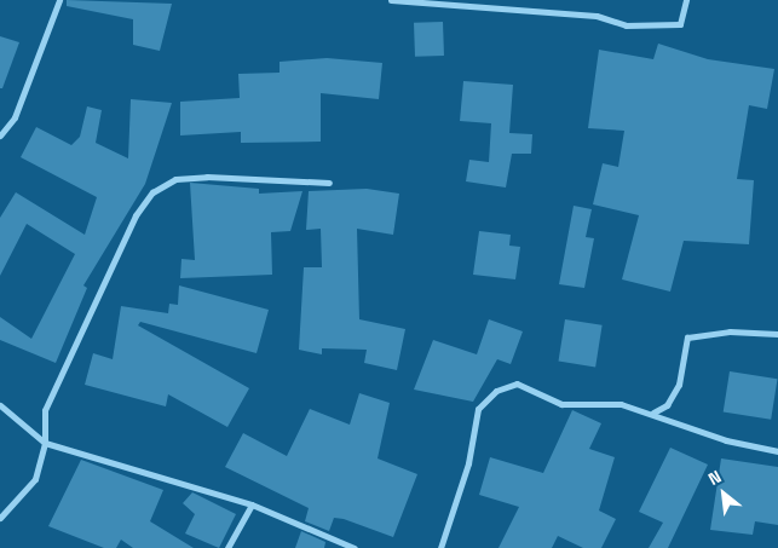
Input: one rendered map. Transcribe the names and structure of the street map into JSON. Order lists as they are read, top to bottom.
{
  "north": "top left"
}
